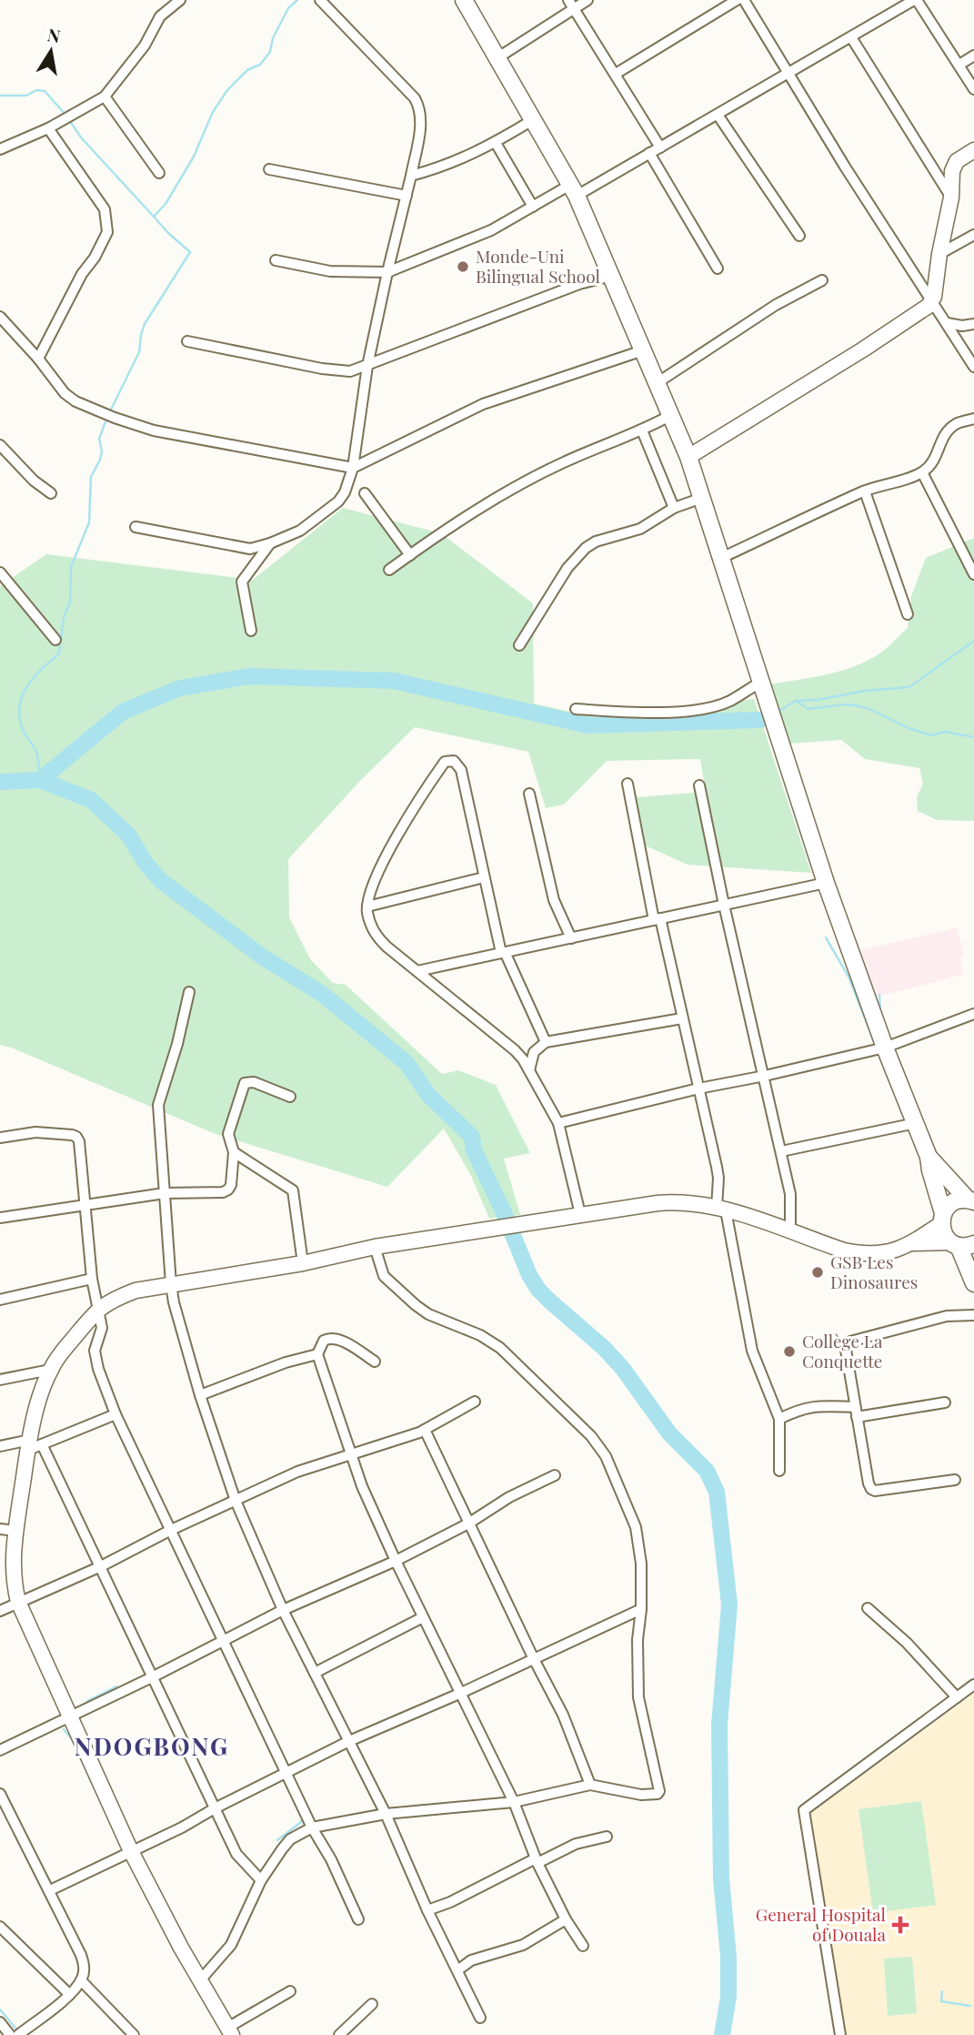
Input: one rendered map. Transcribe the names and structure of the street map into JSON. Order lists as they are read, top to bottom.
{
  "districts": ["NDOGBONG"],
  "places": {
    "other": ["Monde-Uni Bilingual School", "GSB Les Dinosaures", "Collège La Conquette"],
    "health": ["General Hospital of Douala"]
  },
  "north": "top"
}
